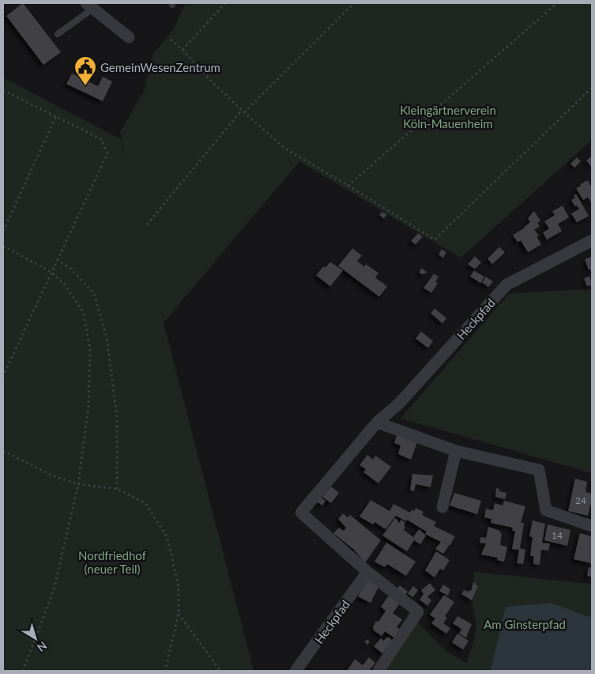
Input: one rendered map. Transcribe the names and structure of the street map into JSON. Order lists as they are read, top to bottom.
{
  "streets": {
    "street": ["Heckpfad"]
  },
  "parks": ["Kleingärtnerverein Köln-Mauenheim", "Nordfriedhof (neuer Teil)", "Am Ginsterpfad"],
  "places": {
    "public building": ["GemeinWesenZentrum"]
  },
  "house_numbers": ["24", "14"],
  "north": "bottom right"
}
